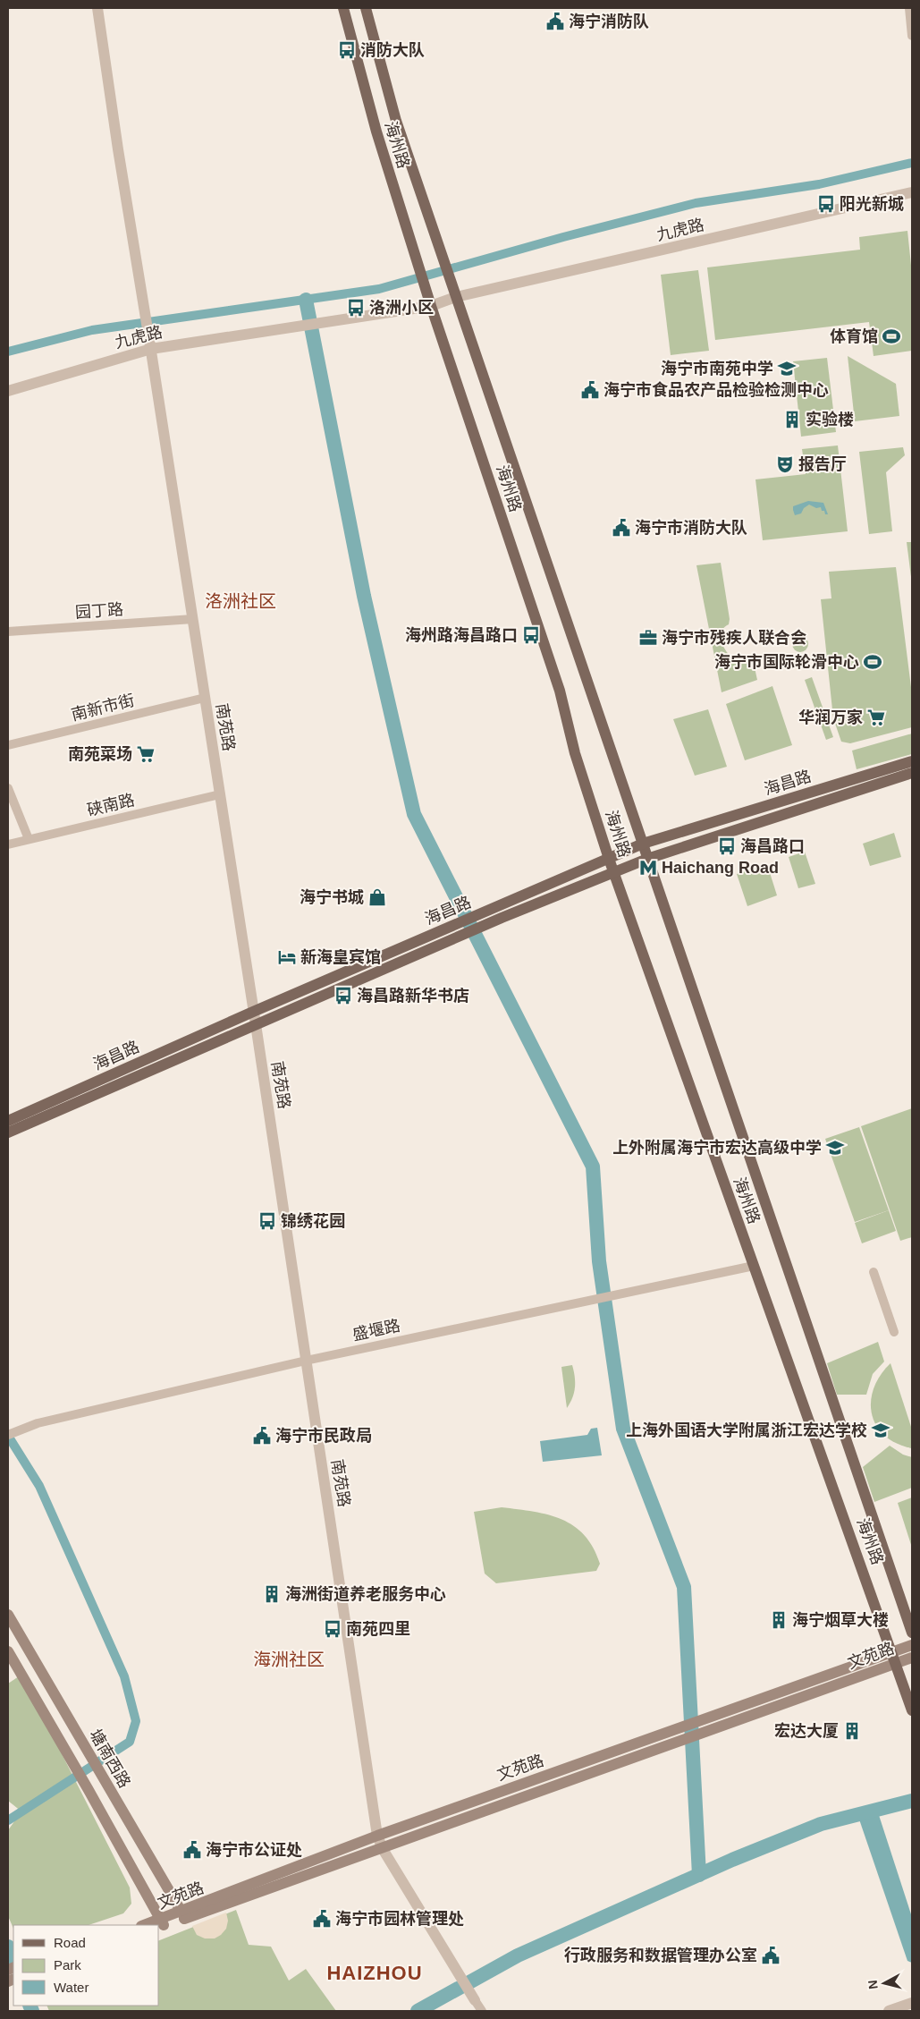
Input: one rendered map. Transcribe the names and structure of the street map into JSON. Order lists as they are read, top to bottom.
{
  "streets": {
    "main road": [
      "海州路",
      "海昌路",
      "文苑路",
      "塘南西路"
    ],
    "street": [
      "九虎路",
      "园丁路",
      "南新市街",
      "南苑路",
      "硖南路",
      "盛堰路"
    ]
  },
  "crossings": [
    ["海州路", "九虎路"],
    ["海州路", "海昌路"],
    ["海州路", "盛堰路"],
    ["海州路", "文苑路"],
    ["九虎路", "南苑路"],
    ["园丁路", "南苑路"],
    ["南新市街", "南苑路"],
    ["南苑路", "海昌路"],
    ["南苑路", "硖南路"],
    ["南苑路", "盛堰路"],
    ["南苑路", "文苑路"],
    ["文苑路", "塘南西路"]
  ],
  "districts": ["洛洲社区", "海洲社区", "HAIZHOU"],
  "places": {
    "public building": [
      "海宁消防队",
      "海宁市食品农产品检验检测中心",
      "海宁市消防大队",
      "海宁市民政局",
      "海宁市公证处",
      "海宁市园林管理处",
      "行政服务和数据管理办公室"
    ],
    "bus stop": [
      "消防大队",
      "阳光新城",
      "洛洲小区",
      "海州路海昌路口",
      "海昌路口",
      "海昌路新华书店",
      "锦绣花园",
      "南苑四里"
    ],
    "sports": ["体育馆", "海宁市国际轮滑中心"],
    "school or university": ["海宁市南苑中学", "上外附属海宁市宏达高级中学", "上海外国语大学附属浙江宏达学校"],
    "building": [
      "实验楼",
      "海洲街道养老服务中心",
      "海宁烟草大楼",
      "宏达大厦"
    ],
    "theatre": ["报告厅"],
    "office": ["海宁市残疾人联合会"],
    "supermarket": ["华润万家", "南苑菜场"],
    "metro station": ["Haichang Road"],
    "shop": ["海宁书城"],
    "hotel": ["新海皇宾馆"]
  },
  "legend": ["Road", "Park", "Water"],
  "north": "left"
}
